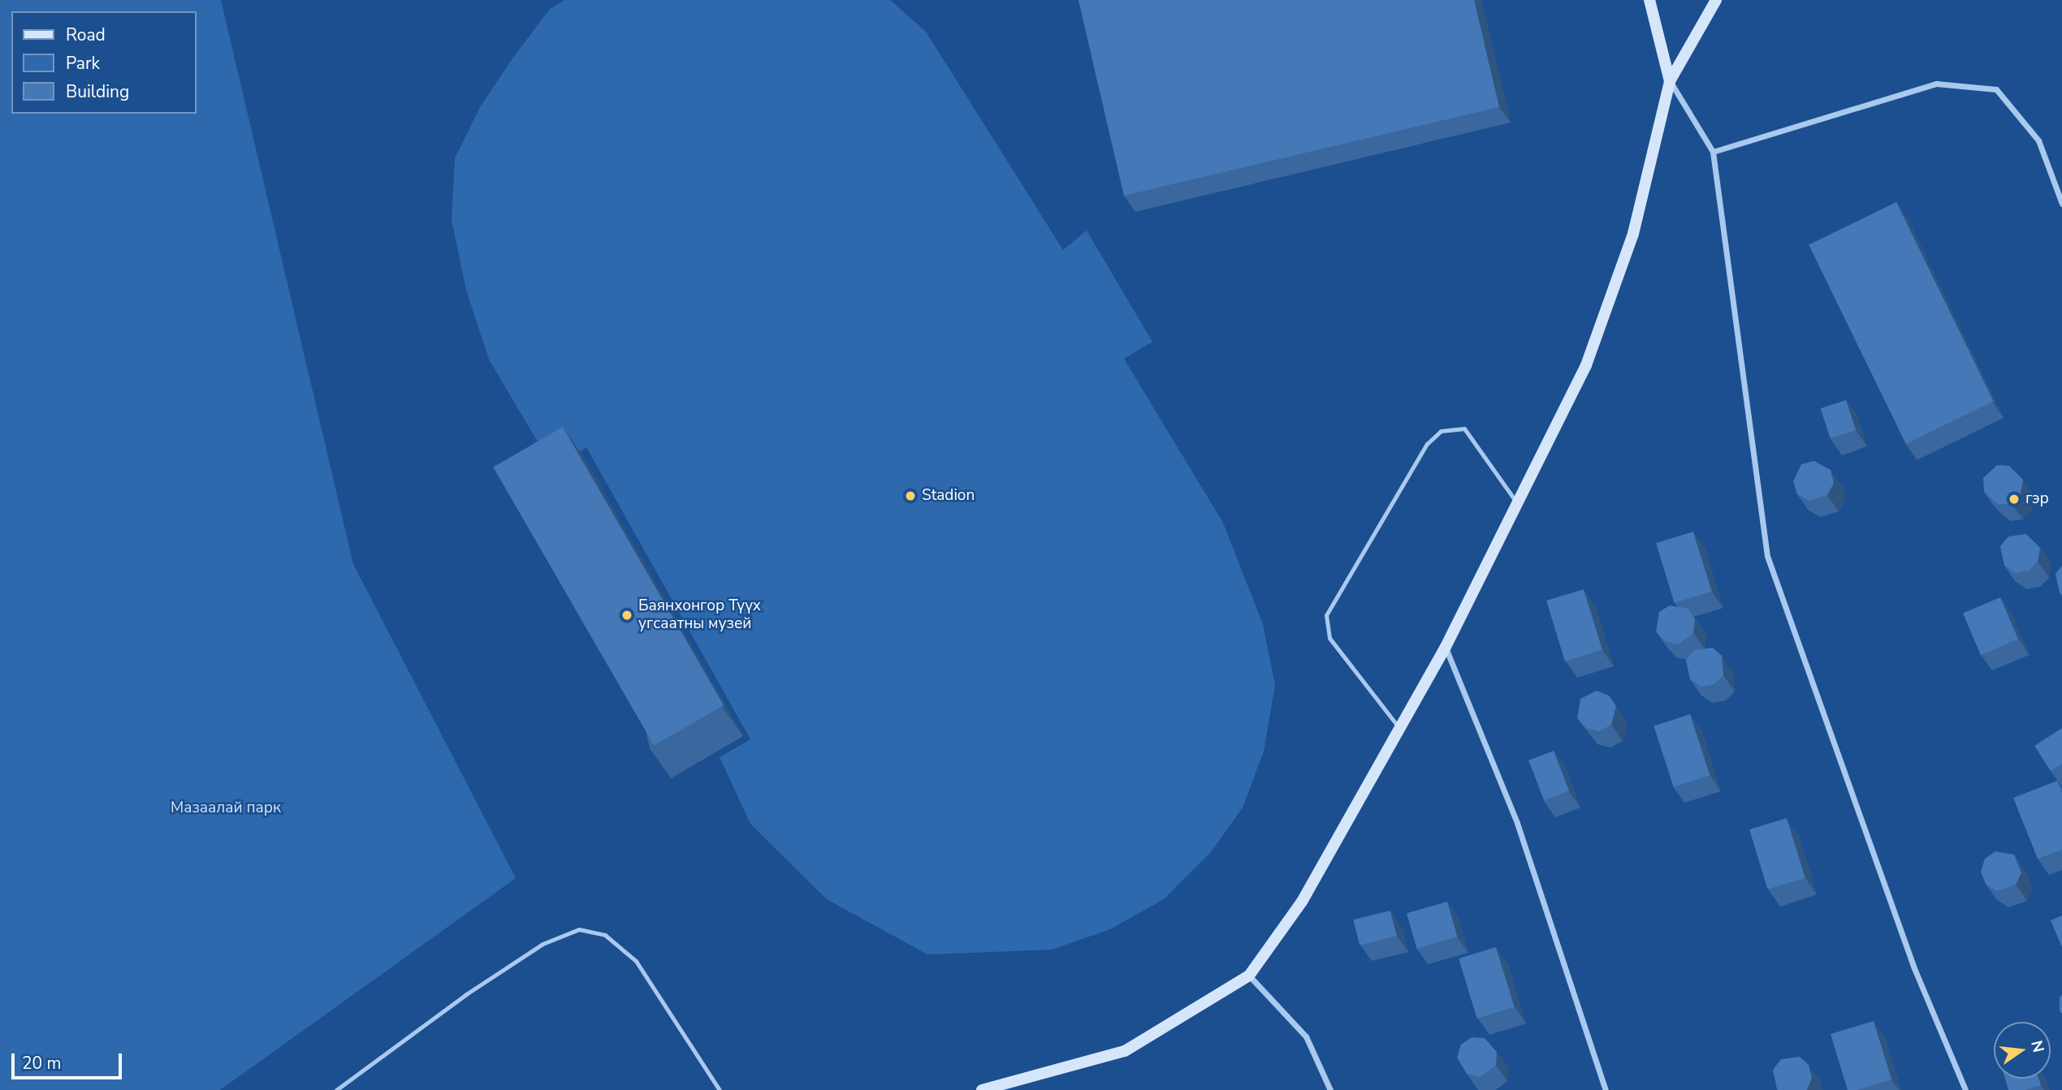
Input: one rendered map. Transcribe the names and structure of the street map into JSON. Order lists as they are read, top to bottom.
{
  "parks": ["Мазаалай парк"],
  "places": ["Stadion", "гэр", "Баянхонгор Түүх угсаатны музей"],
  "legend": ["Road", "Park", "Building"],
  "scale_bar": "20 m",
  "north": "right"
}
